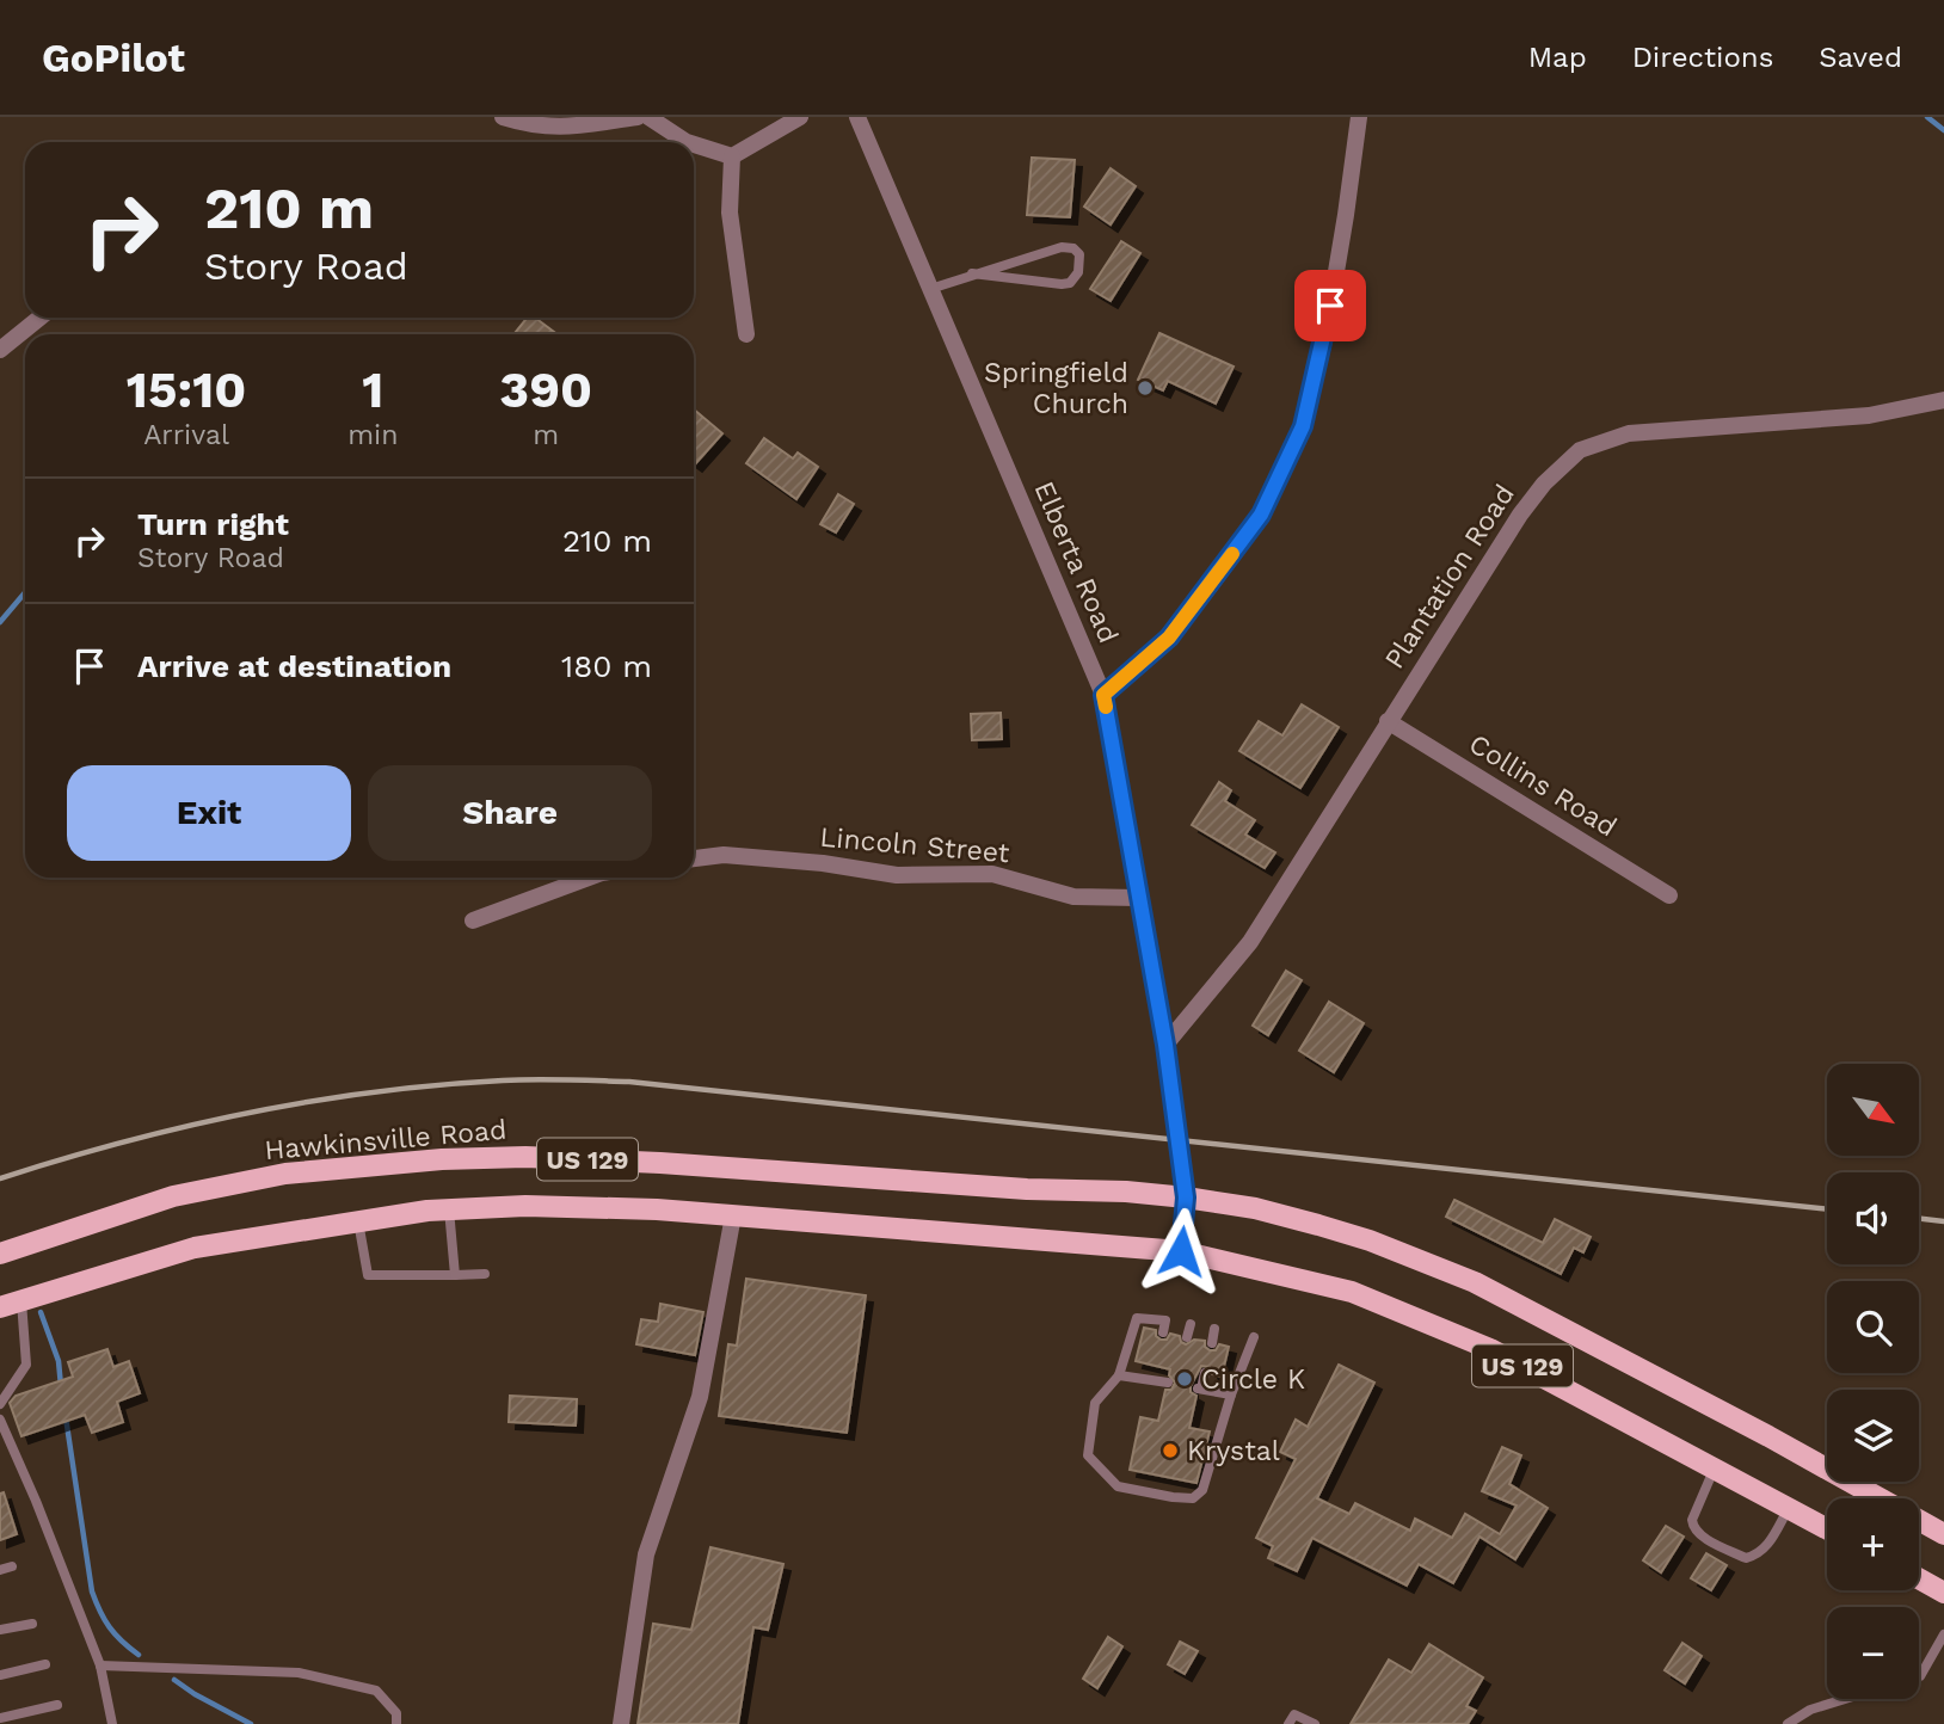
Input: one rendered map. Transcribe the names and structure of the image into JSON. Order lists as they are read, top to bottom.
{
  "streets": {
    "main road": ["Hawkinsville Road", "US 129"],
    "street": [
      "Elberta Road",
      "Plantation Road",
      "Collins Road",
      "Lincoln Street"
    ]
  },
  "crossings": [
    ["Elberta Road", "Plantation Road"],
    ["Elberta Road", "Lincoln Street"],
    ["Elberta Road", "Hawkinsville Road"],
    ["Elberta Road", "US 129"],
    ["Plantation Road", "Collins Road"],
    ["Hawkinsville Road", "US 129"]
  ],
  "places": ["Springfield Church", "Circle K", "Krystal"],
  "north": "bottom right",
  "page": {
    "header": "GoPilot",
    "nav": ["Map", "Directions", "Saved"],
    "turn": ["210 m", "Story Road"],
    "eta": [
      "15:10",
      "Arrival",
      "1",
      "min",
      "390",
      "m"
    ],
    "list": [
      {
        "name": "Turn right",
        "note": "Story Road",
        "value": "210 m"
      },
      {
        "name": "Arrive at destination",
        "value": "180 m"
      }
    ],
    "buttons": ["Exit", "Share"],
    "map_buttons": ["+", "−"]
  }
}
